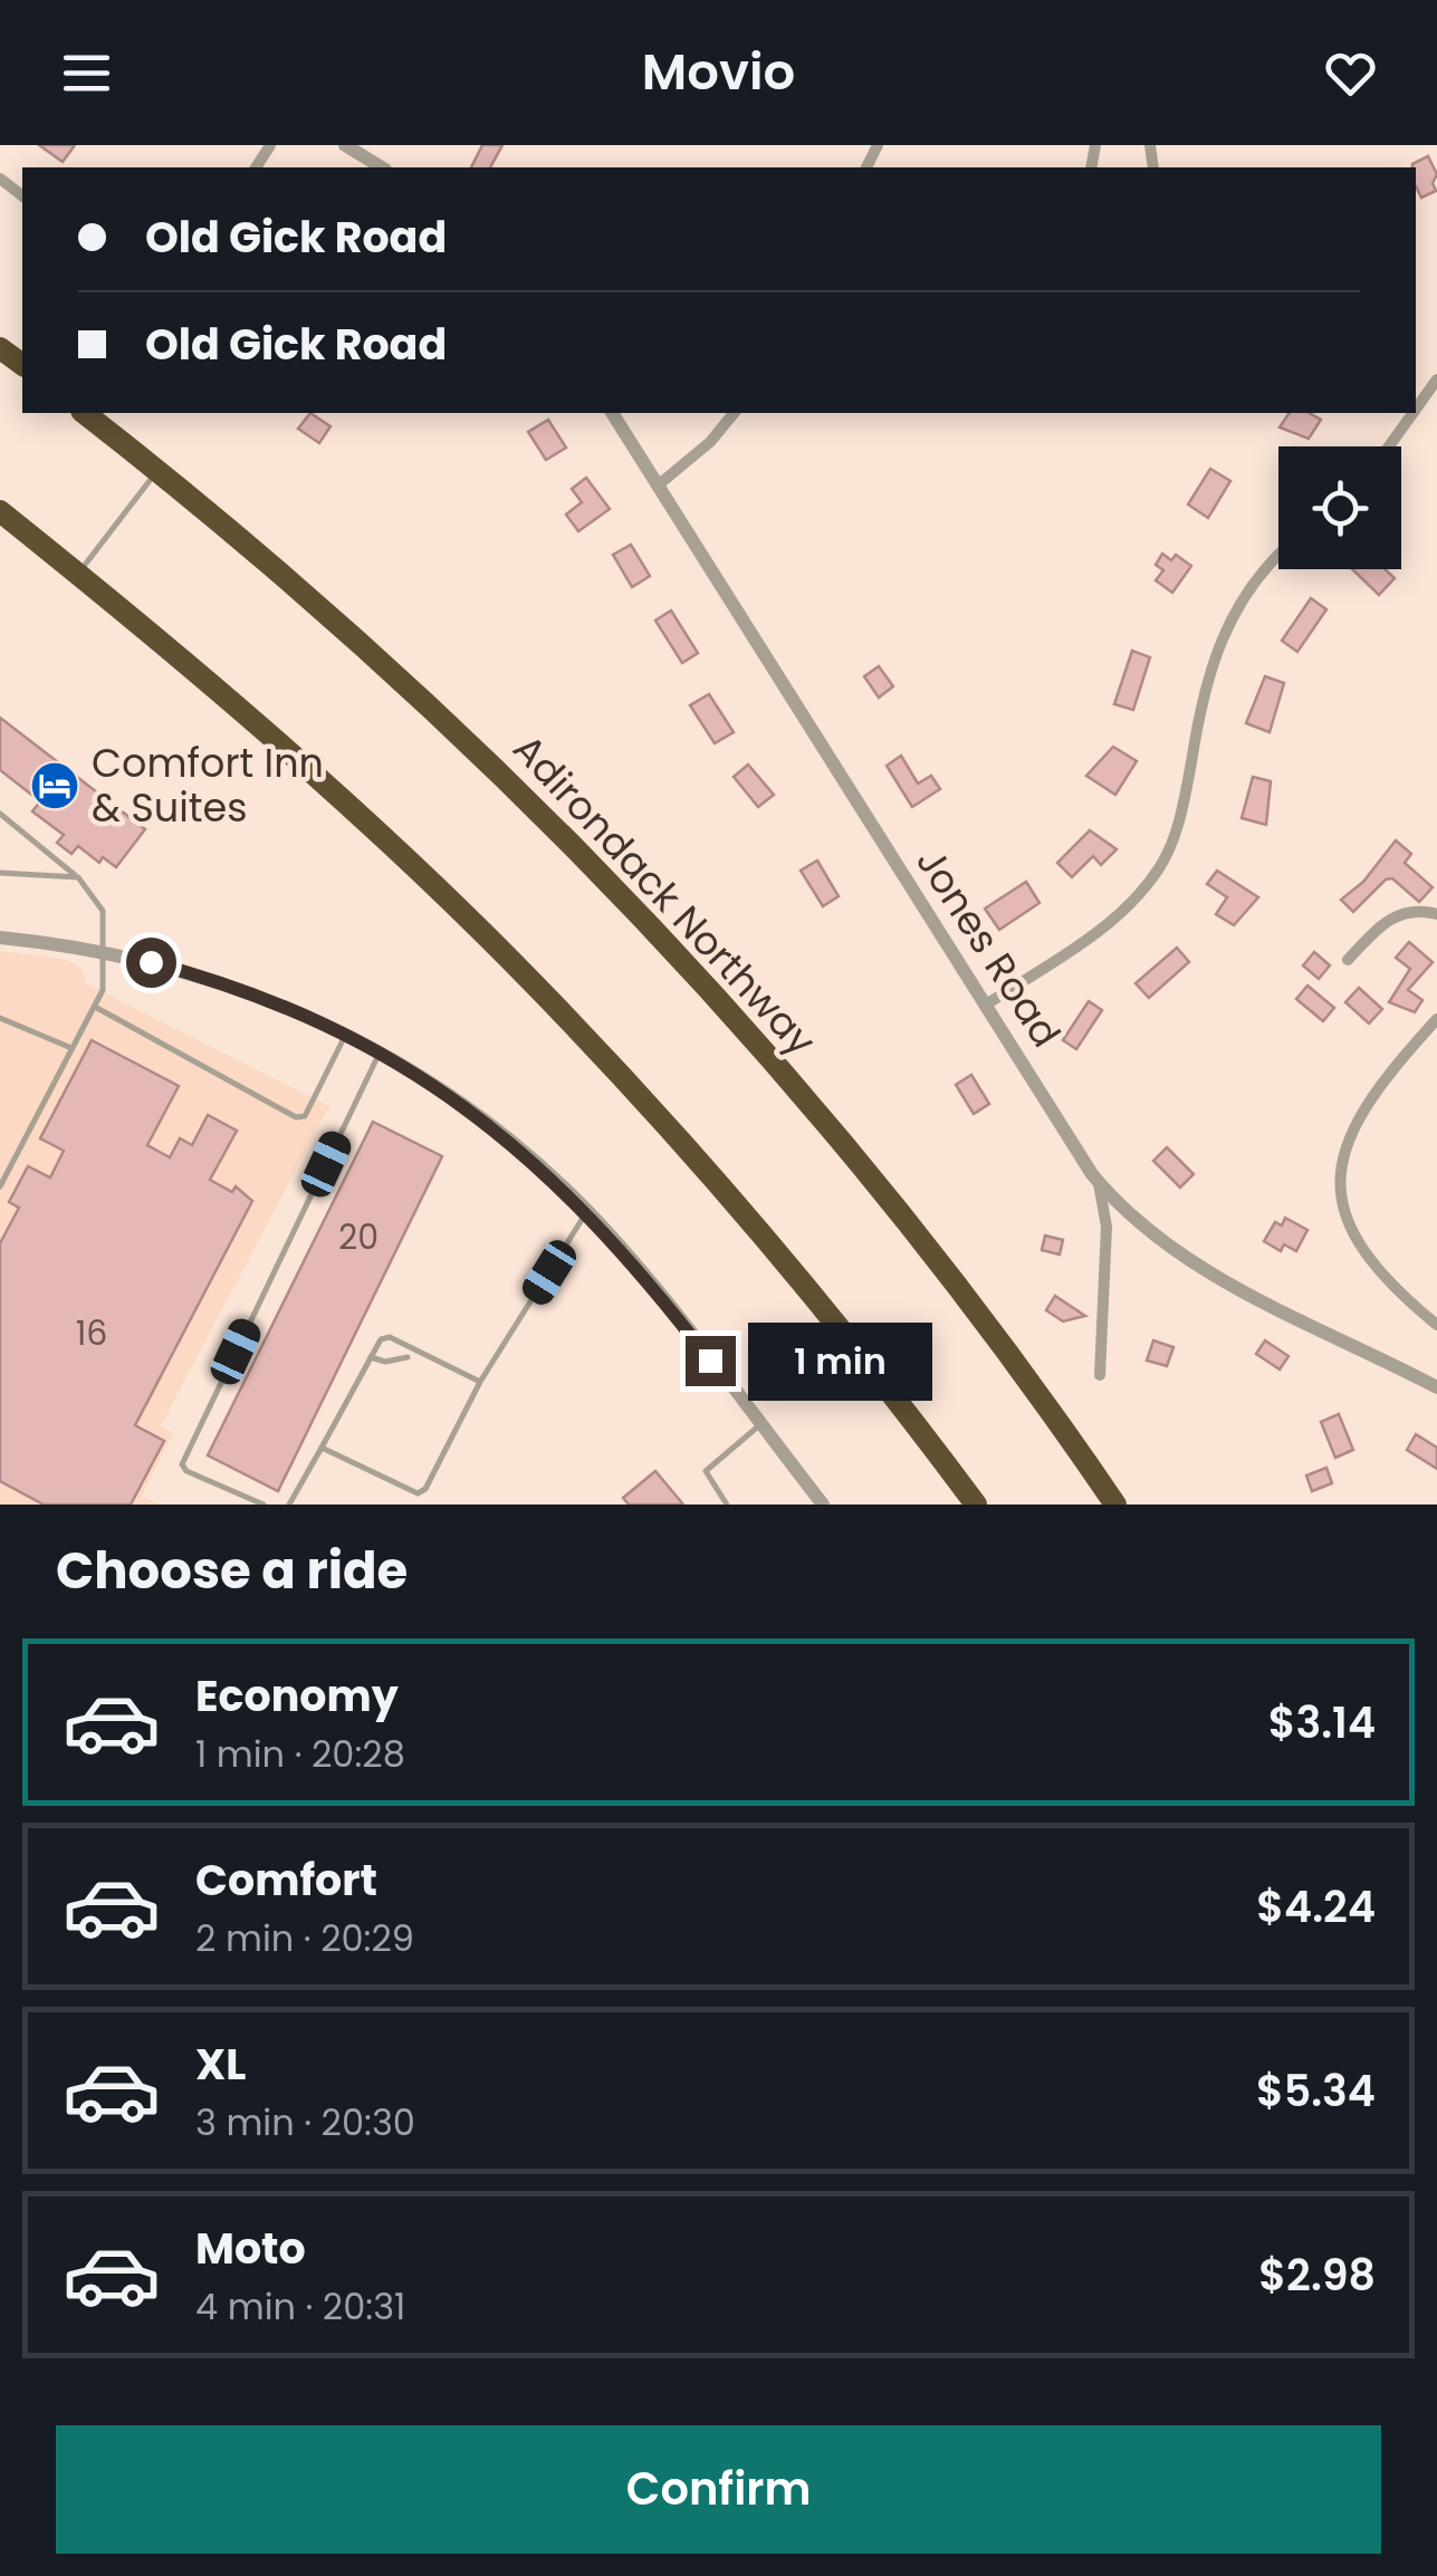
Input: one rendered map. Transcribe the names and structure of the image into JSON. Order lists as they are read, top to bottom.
{
  "streets": {
    "highway": ["Adirondack Northway"],
    "street": ["Jones Road"]
  },
  "places": {
    "hotel": ["Comfort Inn & Suites"]
  },
  "house_numbers": ["20", "16"],
  "page": {
    "header": "Movio",
    "banner": ["Old Gick Road", "Old Gick Road"],
    "bubble": "1 min",
    "heading": "Choose a ride",
    "list": [
      {
        "name": "Economy",
        "note": "1 min · 20:28",
        "value": "$3.14"
      },
      {
        "name": "Comfort",
        "note": "2 min · 20:29",
        "value": "$4.24"
      },
      {
        "name": "XL",
        "note": "3 min · 20:30",
        "value": "$5.34"
      },
      {
        "name": "Moto",
        "note": "4 min · 20:31",
        "value": "$2.98"
      }
    ],
    "buttons": "Confirm"
  }
}
